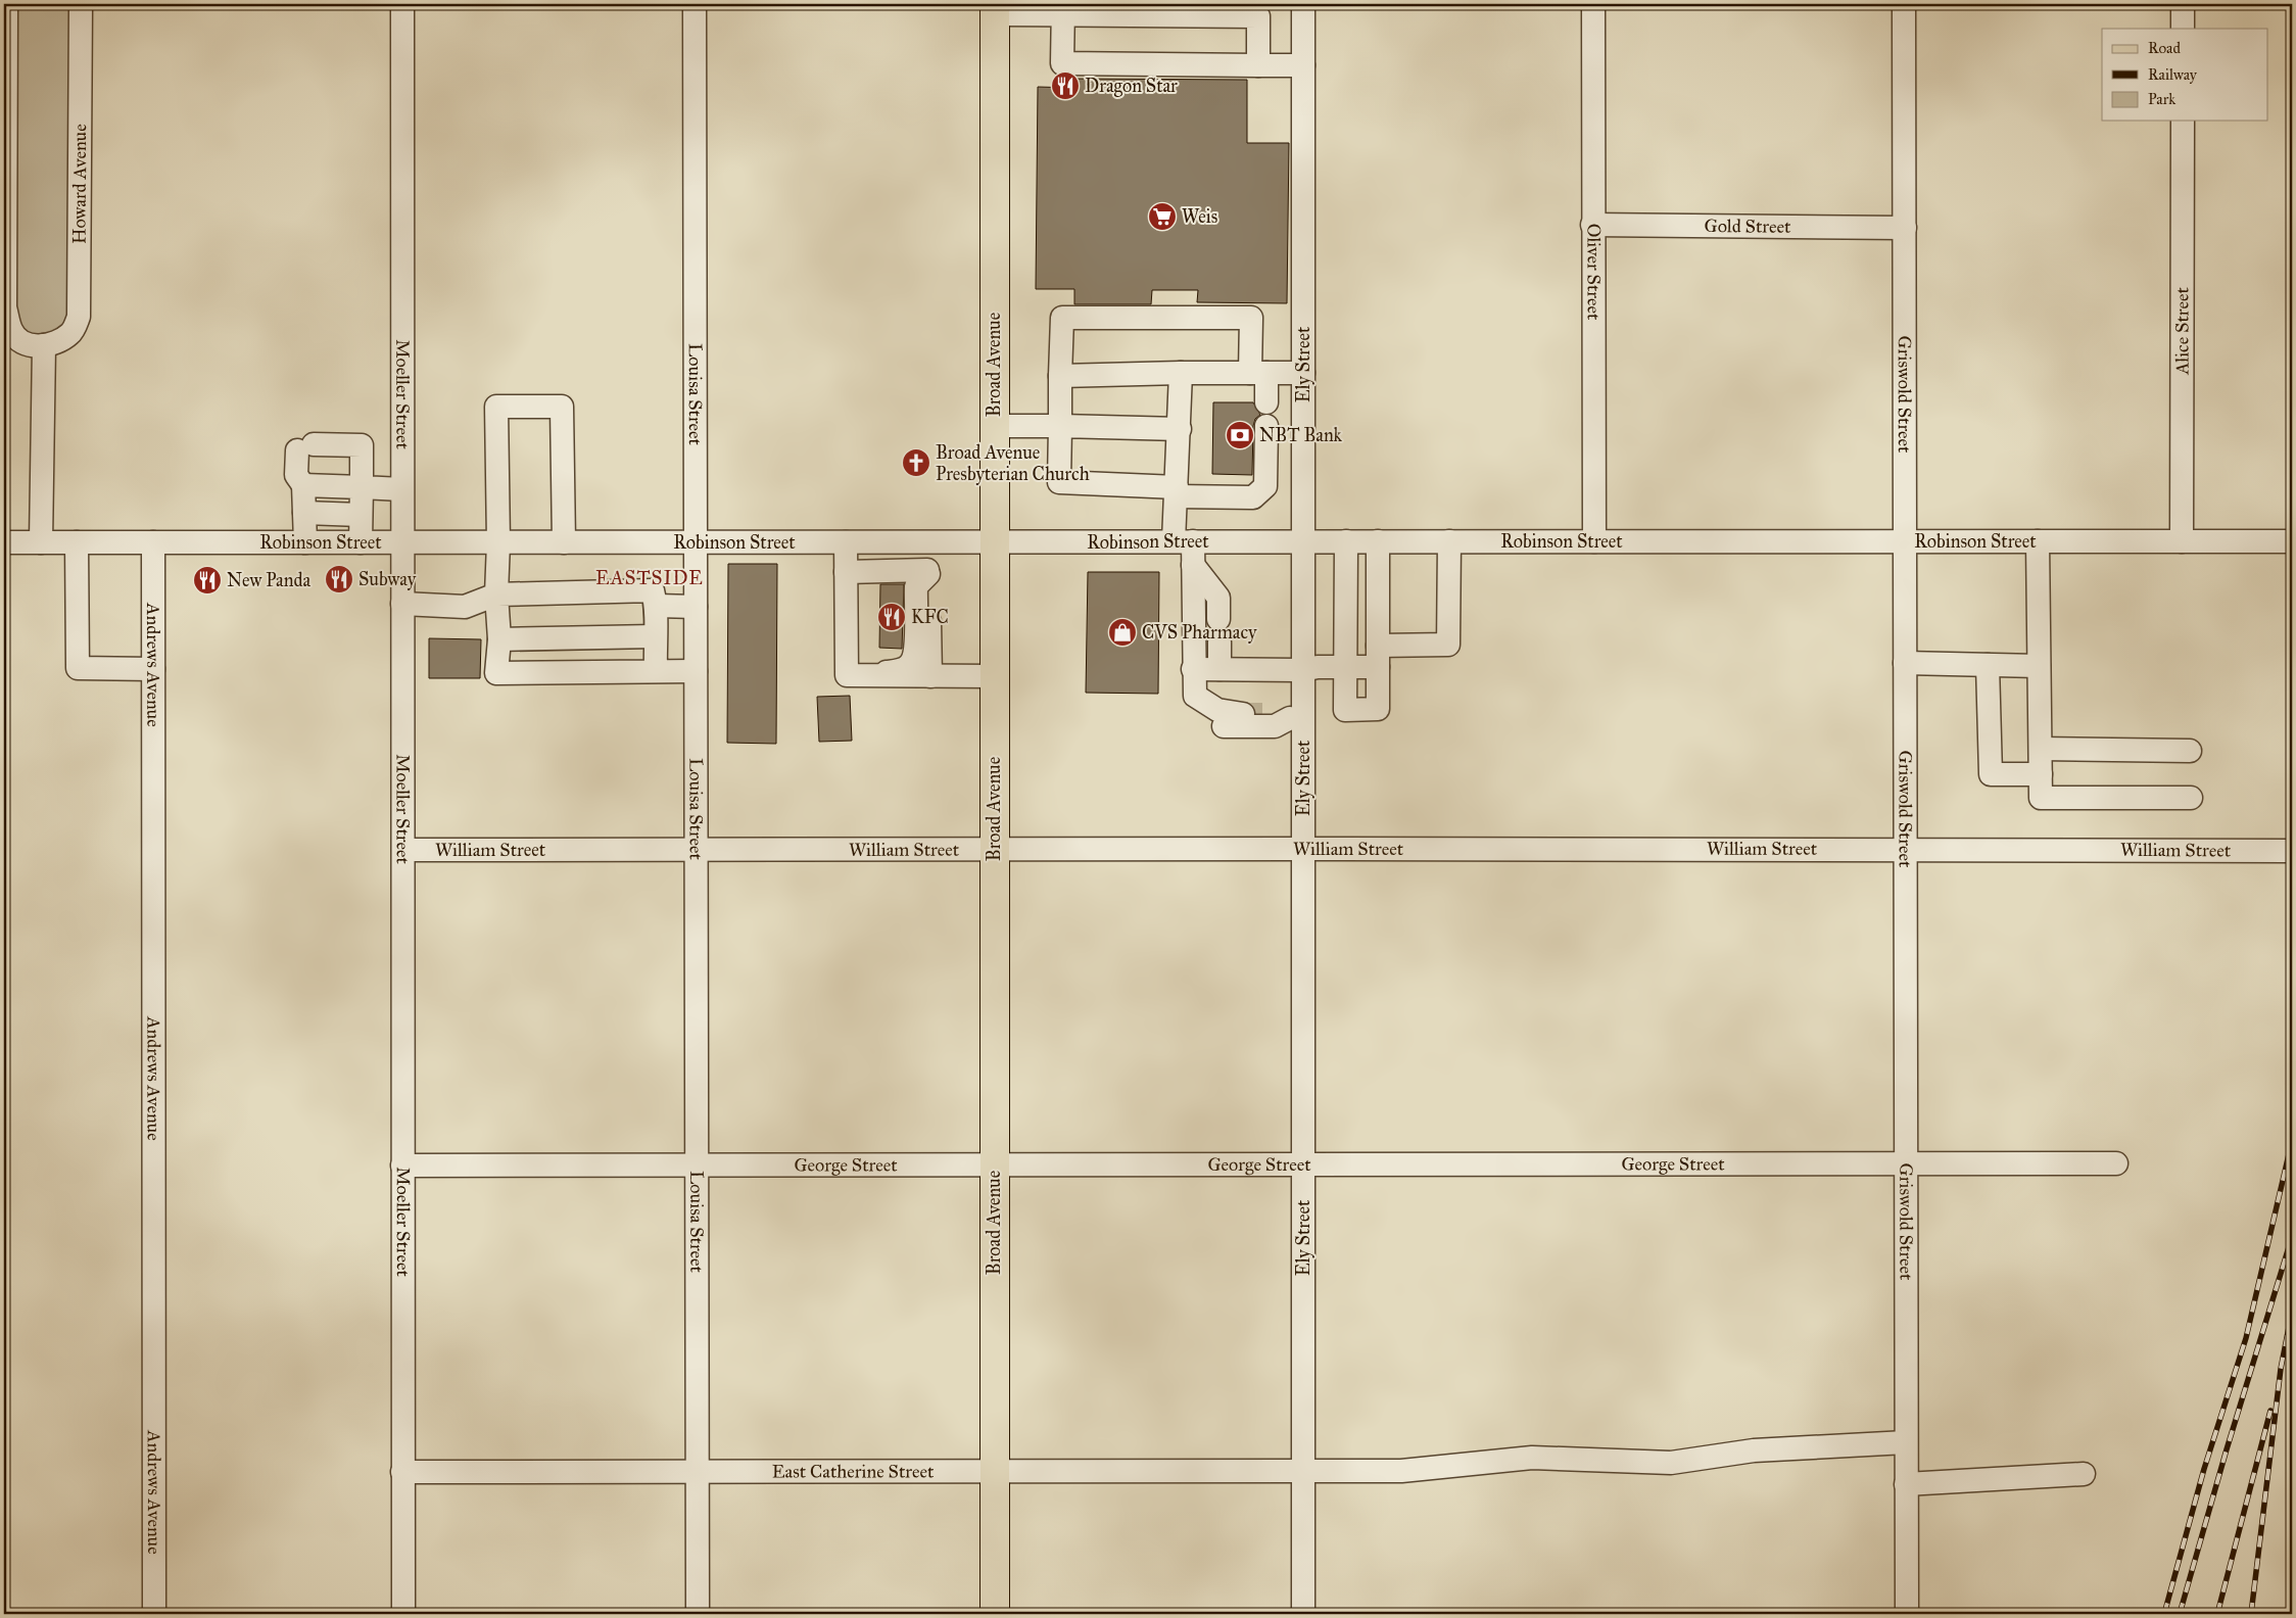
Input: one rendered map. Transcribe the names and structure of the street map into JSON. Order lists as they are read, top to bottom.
{
  "streets": {
    "main road": ["Broad Avenue"],
    "street": [
      "Howard Avenue",
      "Gold Street",
      "Oliver Street",
      "Alice Street",
      "Ely Street",
      "Moeller Street",
      "Louisa Street",
      "Griswold Street",
      "Robinson Street",
      "Andrews Avenue",
      "William Street",
      "George Street",
      "East Catherine Street"
    ]
  },
  "crossings": [
    ["Gold Street", "Oliver Street"],
    ["Gold Street", "Griswold Street"],
    ["Oliver Street", "Robinson Street"],
    ["Alice Street", "Robinson Street"],
    ["Broad Avenue", "Robinson Street"],
    ["Broad Avenue", "William Street"],
    ["Broad Avenue", "George Street"],
    ["Broad Avenue", "East Catherine Street"],
    ["Ely Street", "Robinson Street"],
    ["Ely Street", "William Street"],
    ["Ely Street", "George Street"],
    ["Ely Street", "East Catherine Street"],
    ["Moeller Street", "Robinson Street"],
    ["Moeller Street", "William Street"],
    ["Moeller Street", "George Street"],
    ["Moeller Street", "East Catherine Street"],
    ["Louisa Street", "Robinson Street"],
    ["Louisa Street", "William Street"],
    ["Louisa Street", "George Street"],
    ["Louisa Street", "East Catherine Street"],
    ["Griswold Street", "Robinson Street"],
    ["Griswold Street", "William Street"],
    ["Griswold Street", "George Street"],
    ["Griswold Street", "East Catherine Street"],
    ["Robinson Street", "Andrews Avenue"]
  ],
  "districts": ["EASTSIDE"],
  "places": {
    "restaurant": [
      "Dragon Star",
      "Subway",
      "New Panda",
      "KFC"
    ],
    "supermarket": ["Weis"],
    "bank": ["NBT Bank"],
    "church": ["Broad Avenue Presbyterian Church"],
    "shop": ["CVS Pharmacy"]
  },
  "legend": ["Road", "Railway", "Park"]
}
